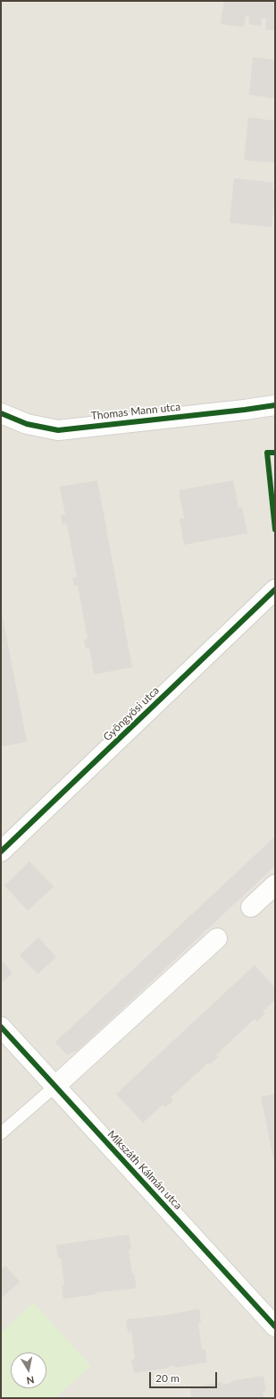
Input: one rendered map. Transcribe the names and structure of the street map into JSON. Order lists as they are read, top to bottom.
{
  "streets": {
    "street": ["Thomas Mann utca", "Gyöngyösi utca", "Mikszáth Kálmán utca"]
  },
  "scale_bar": "20 m",
  "north": "bottom"
}
